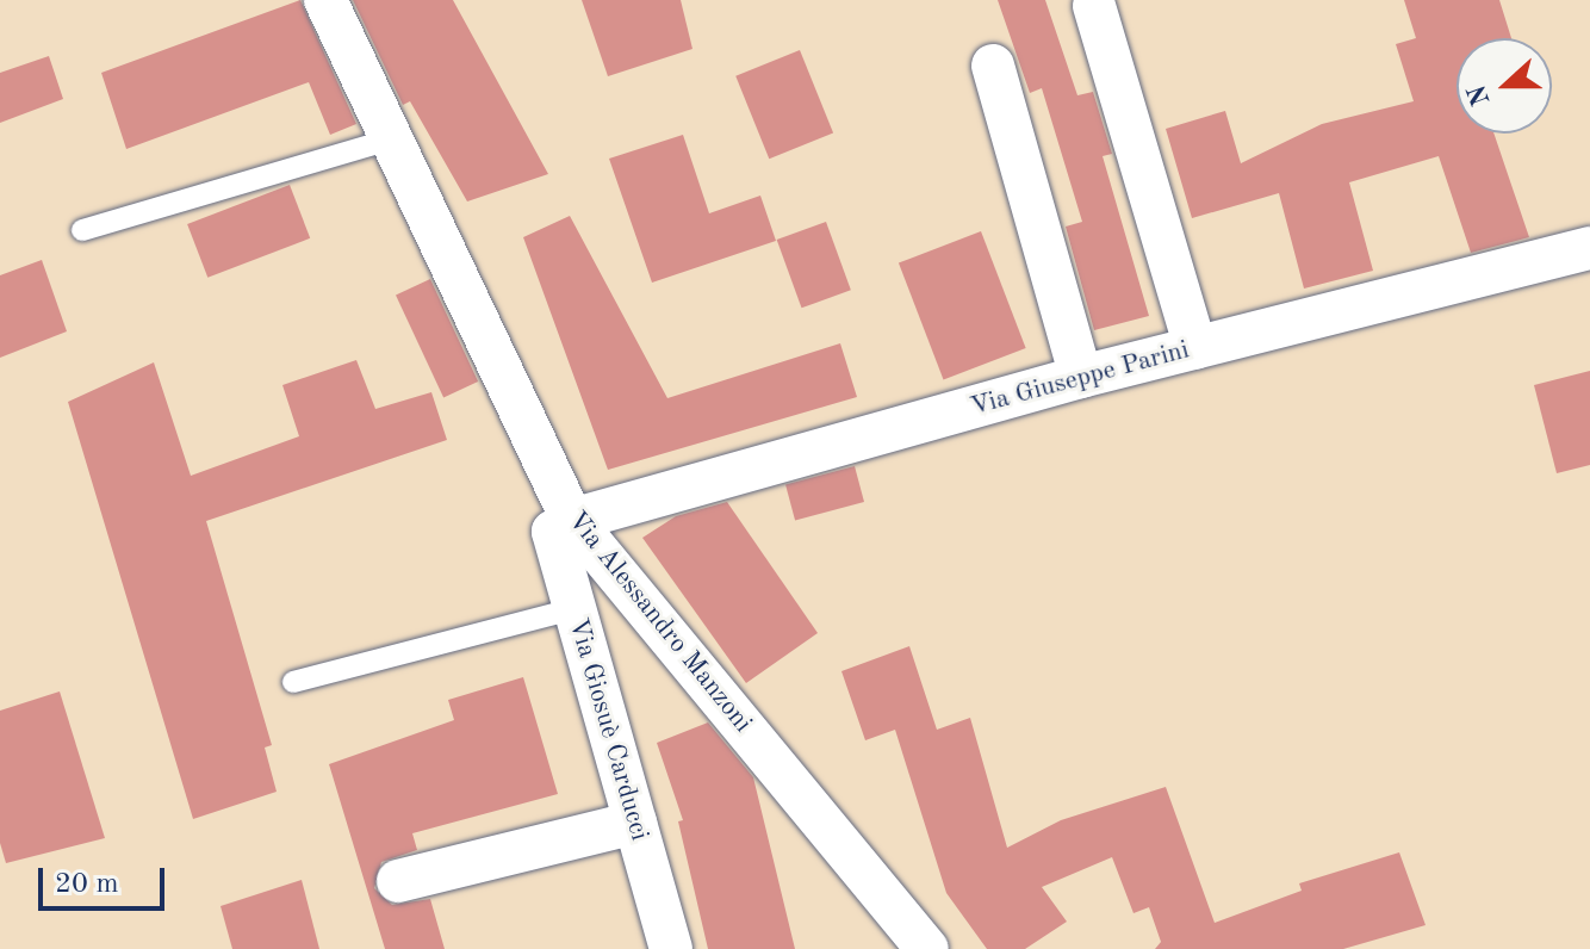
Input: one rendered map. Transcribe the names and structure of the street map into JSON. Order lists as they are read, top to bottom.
{
  "streets": {
    "street": ["Via Giuseppe Parini", "Via Alessandro Manzoni", "Via Giosuè Carducci"]
  },
  "crossings": [
    ["Via Giuseppe Parini", "Via Alessandro Manzoni"],
    ["Via Giuseppe Parini", "Via Giosuè Carducci"],
    ["Via Alessandro Manzoni", "Via Giosuè Carducci"]
  ],
  "scale_bar": "20 m",
  "north": "left"
}
